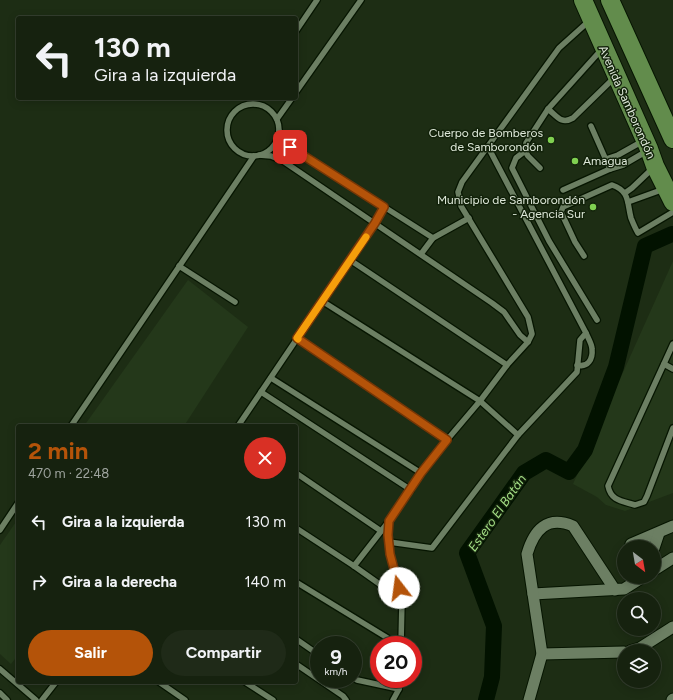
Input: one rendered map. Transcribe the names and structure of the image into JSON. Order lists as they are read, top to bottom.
{
  "streets": {
    "highway": ["Avenida Samborondón"]
  },
  "water": ["Estero El Batán"],
  "places": ["Cuerpo de Bomberos de Samborondón", "Amagua", "Municipio de Samborondón - Agencia Sur"],
  "north": "bottom right",
  "page": {
    "turn": ["130 m", "Gira a la izquierda"],
    "heading": ["2 min", "470 m · 22:48"],
    "list": [
      {
        "name": "Gira a la izquierda",
        "value": "130 m"
      },
      {
        "name": "Gira a la derecha",
        "value": "140 m"
      }
    ],
    "buttons": ["Salir", "Compartir"],
    "speed": "9 km/h",
    "limit": "20"
  }
}
